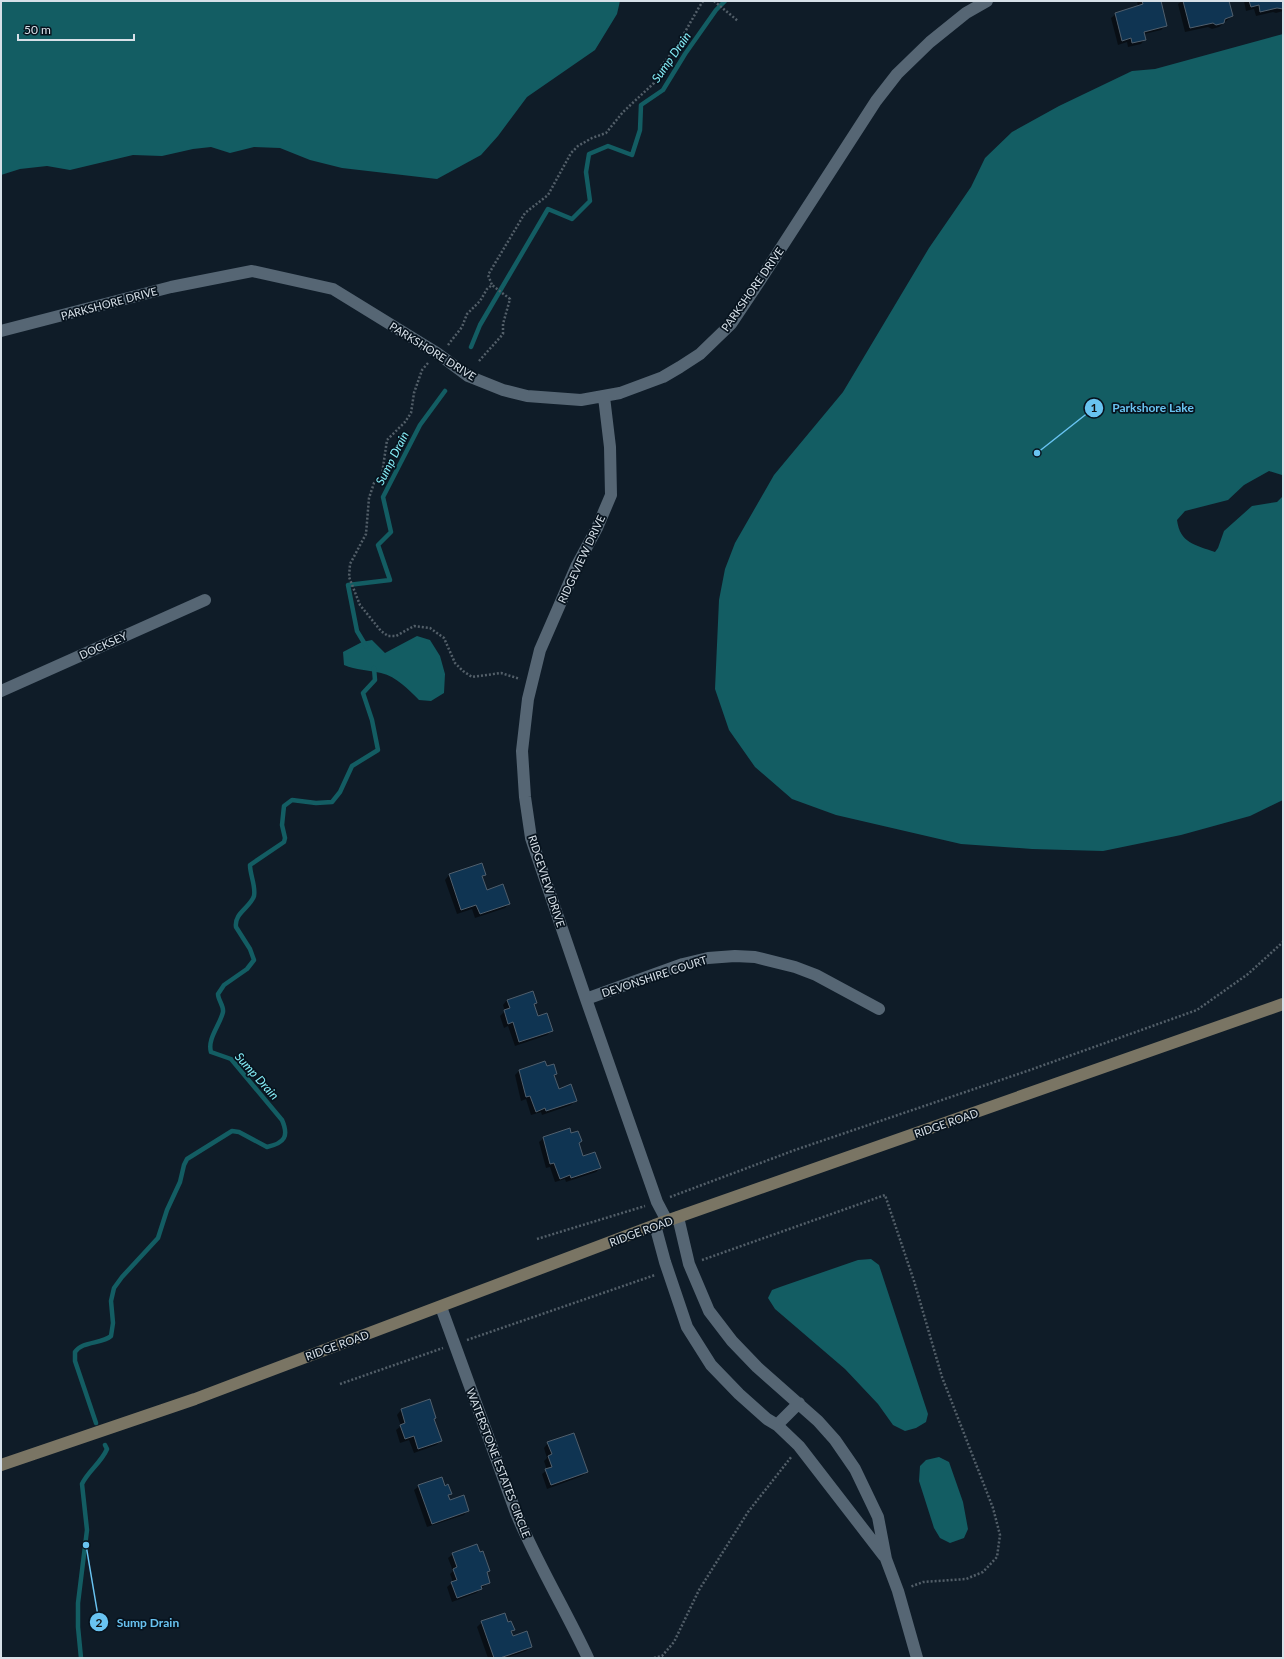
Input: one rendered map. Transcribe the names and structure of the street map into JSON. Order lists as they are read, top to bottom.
{
  "streets": {
    "street": [
      "PARKSHORE DRIVE",
      "RIDGEVIEW DRIVE",
      "DOCKSEY",
      "DEVONSHIRE COURT",
      "RIDGE ROAD",
      "WATERSTONE ESTATES CIRCLE"
    ]
  },
  "crossings": [
    ["PARKSHORE DRIVE", "RIDGEVIEW DRIVE"],
    ["RIDGEVIEW DRIVE", "DEVONSHIRE COURT"],
    ["RIDGEVIEW DRIVE", "RIDGE ROAD"],
    ["RIDGE ROAD", "WATERSTONE ESTATES CIRCLE"]
  ],
  "water": ["Sump Drain"],
  "places": ["Parkshore Lake", "Sump Drain"],
  "scale_bar": "50 m"
}
